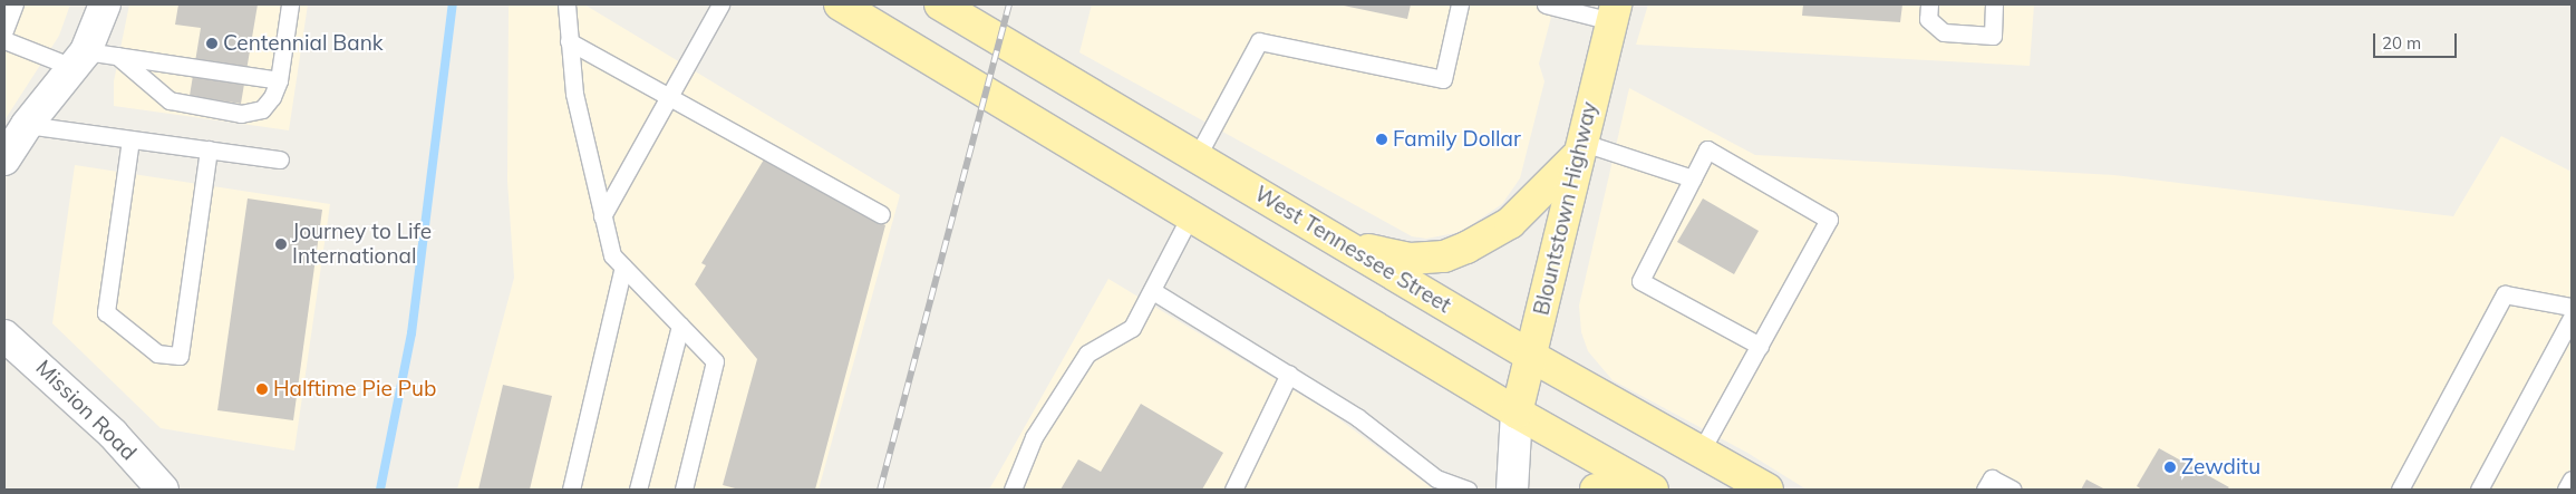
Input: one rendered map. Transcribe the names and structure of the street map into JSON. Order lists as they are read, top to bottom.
{
  "streets": {
    "main road": ["Blountstown Highway", "West Tennessee Street", "Mission Road"]
  },
  "crossings": [
    ["Blountstown Highway", "West Tennessee Street"]
  ],
  "places": [
    "Centennial Bank",
    "Family Dollar",
    "Journey to Life International",
    "Halftime Pie Pub",
    "Zewditu"
  ],
  "scale_bar": "20 m"
}
